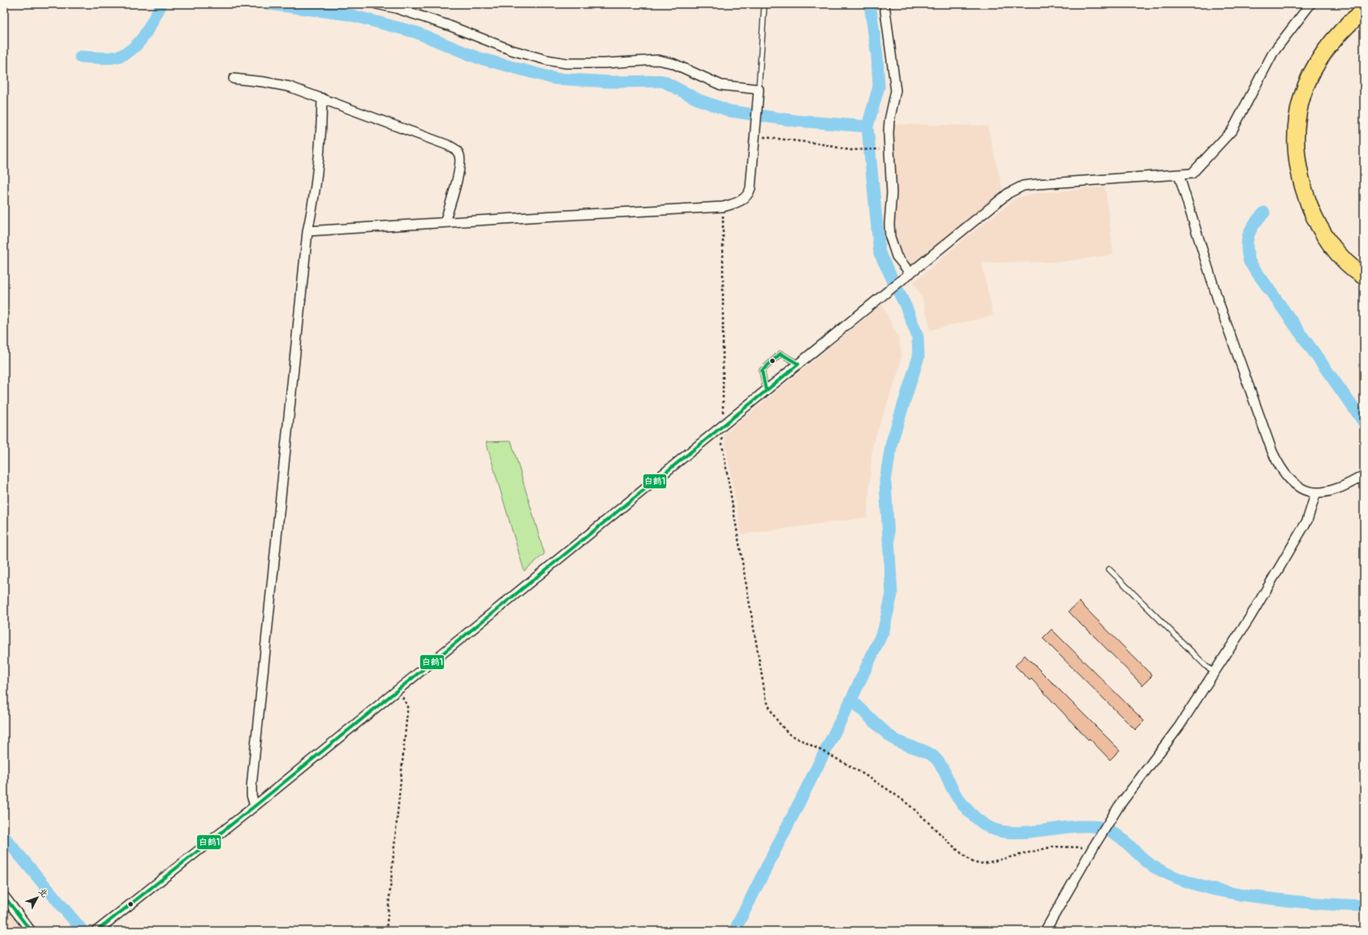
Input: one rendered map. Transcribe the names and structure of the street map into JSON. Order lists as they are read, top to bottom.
{
  "lines": ["transit line 白鹤1"],
  "north": "top right"
}
